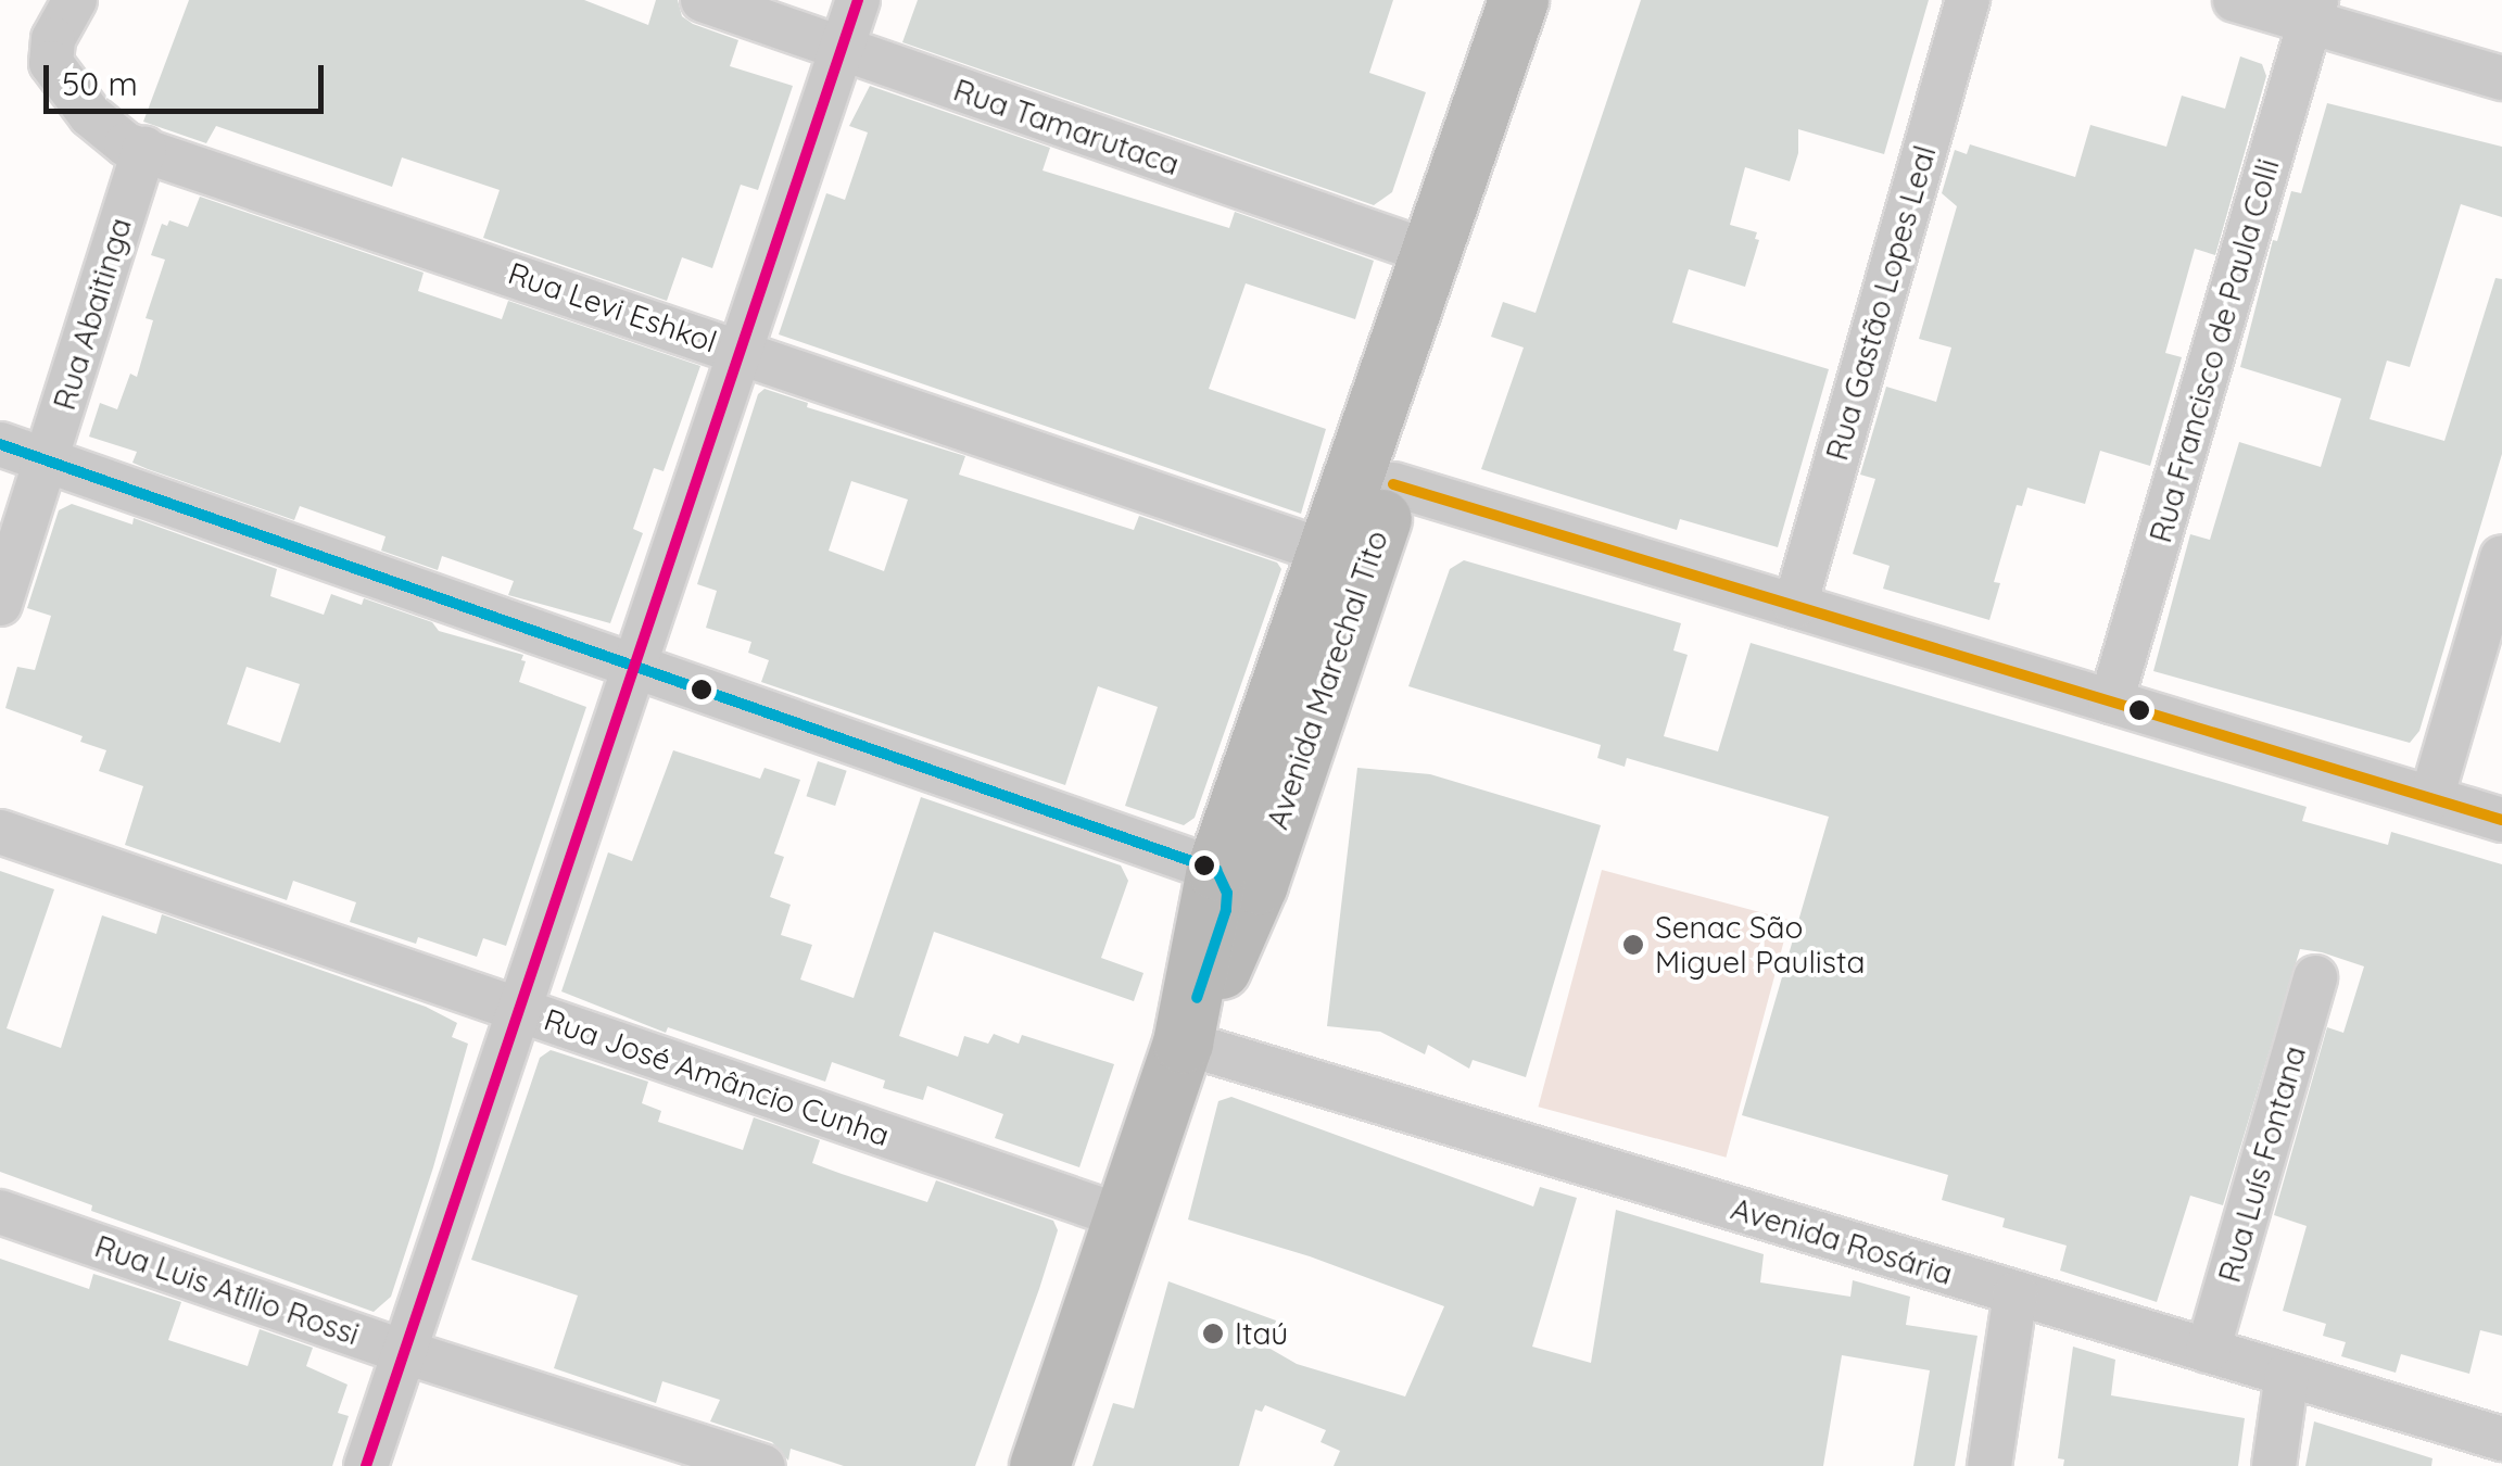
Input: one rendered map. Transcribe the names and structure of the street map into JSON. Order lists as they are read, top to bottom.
{
  "streets": {
    "main road": ["Avenida Marechal Tito"],
    "street": [
      "Rua Tamarutaca",
      "Rua Gastão Lopes Leal",
      "Rua Levi Eshkol",
      "Rua Abaitinga",
      "Rua Francisco de Paula Colli",
      "Rua José Amâncio Cunha",
      "Rua Luís Fontana",
      "Avenida Rosária",
      "Rua Luis Atílio Rossi"
    ]
  },
  "crossings": [
    ["Rua Tamarutaca", "Avenida Marechal Tito"],
    ["Rua Levi Eshkol", "Rua Abaitinga"],
    ["Rua Levi Eshkol", "Avenida Marechal Tito"],
    ["Avenida Marechal Tito", "Rua José Amâncio Cunha"],
    ["Avenida Marechal Tito", "Avenida Rosária"],
    ["Rua Luís Fontana", "Avenida Rosária"]
  ],
  "places": ["Senac São Miguel Paulista", "Itaú"],
  "scale_bar": "50 m"
}
